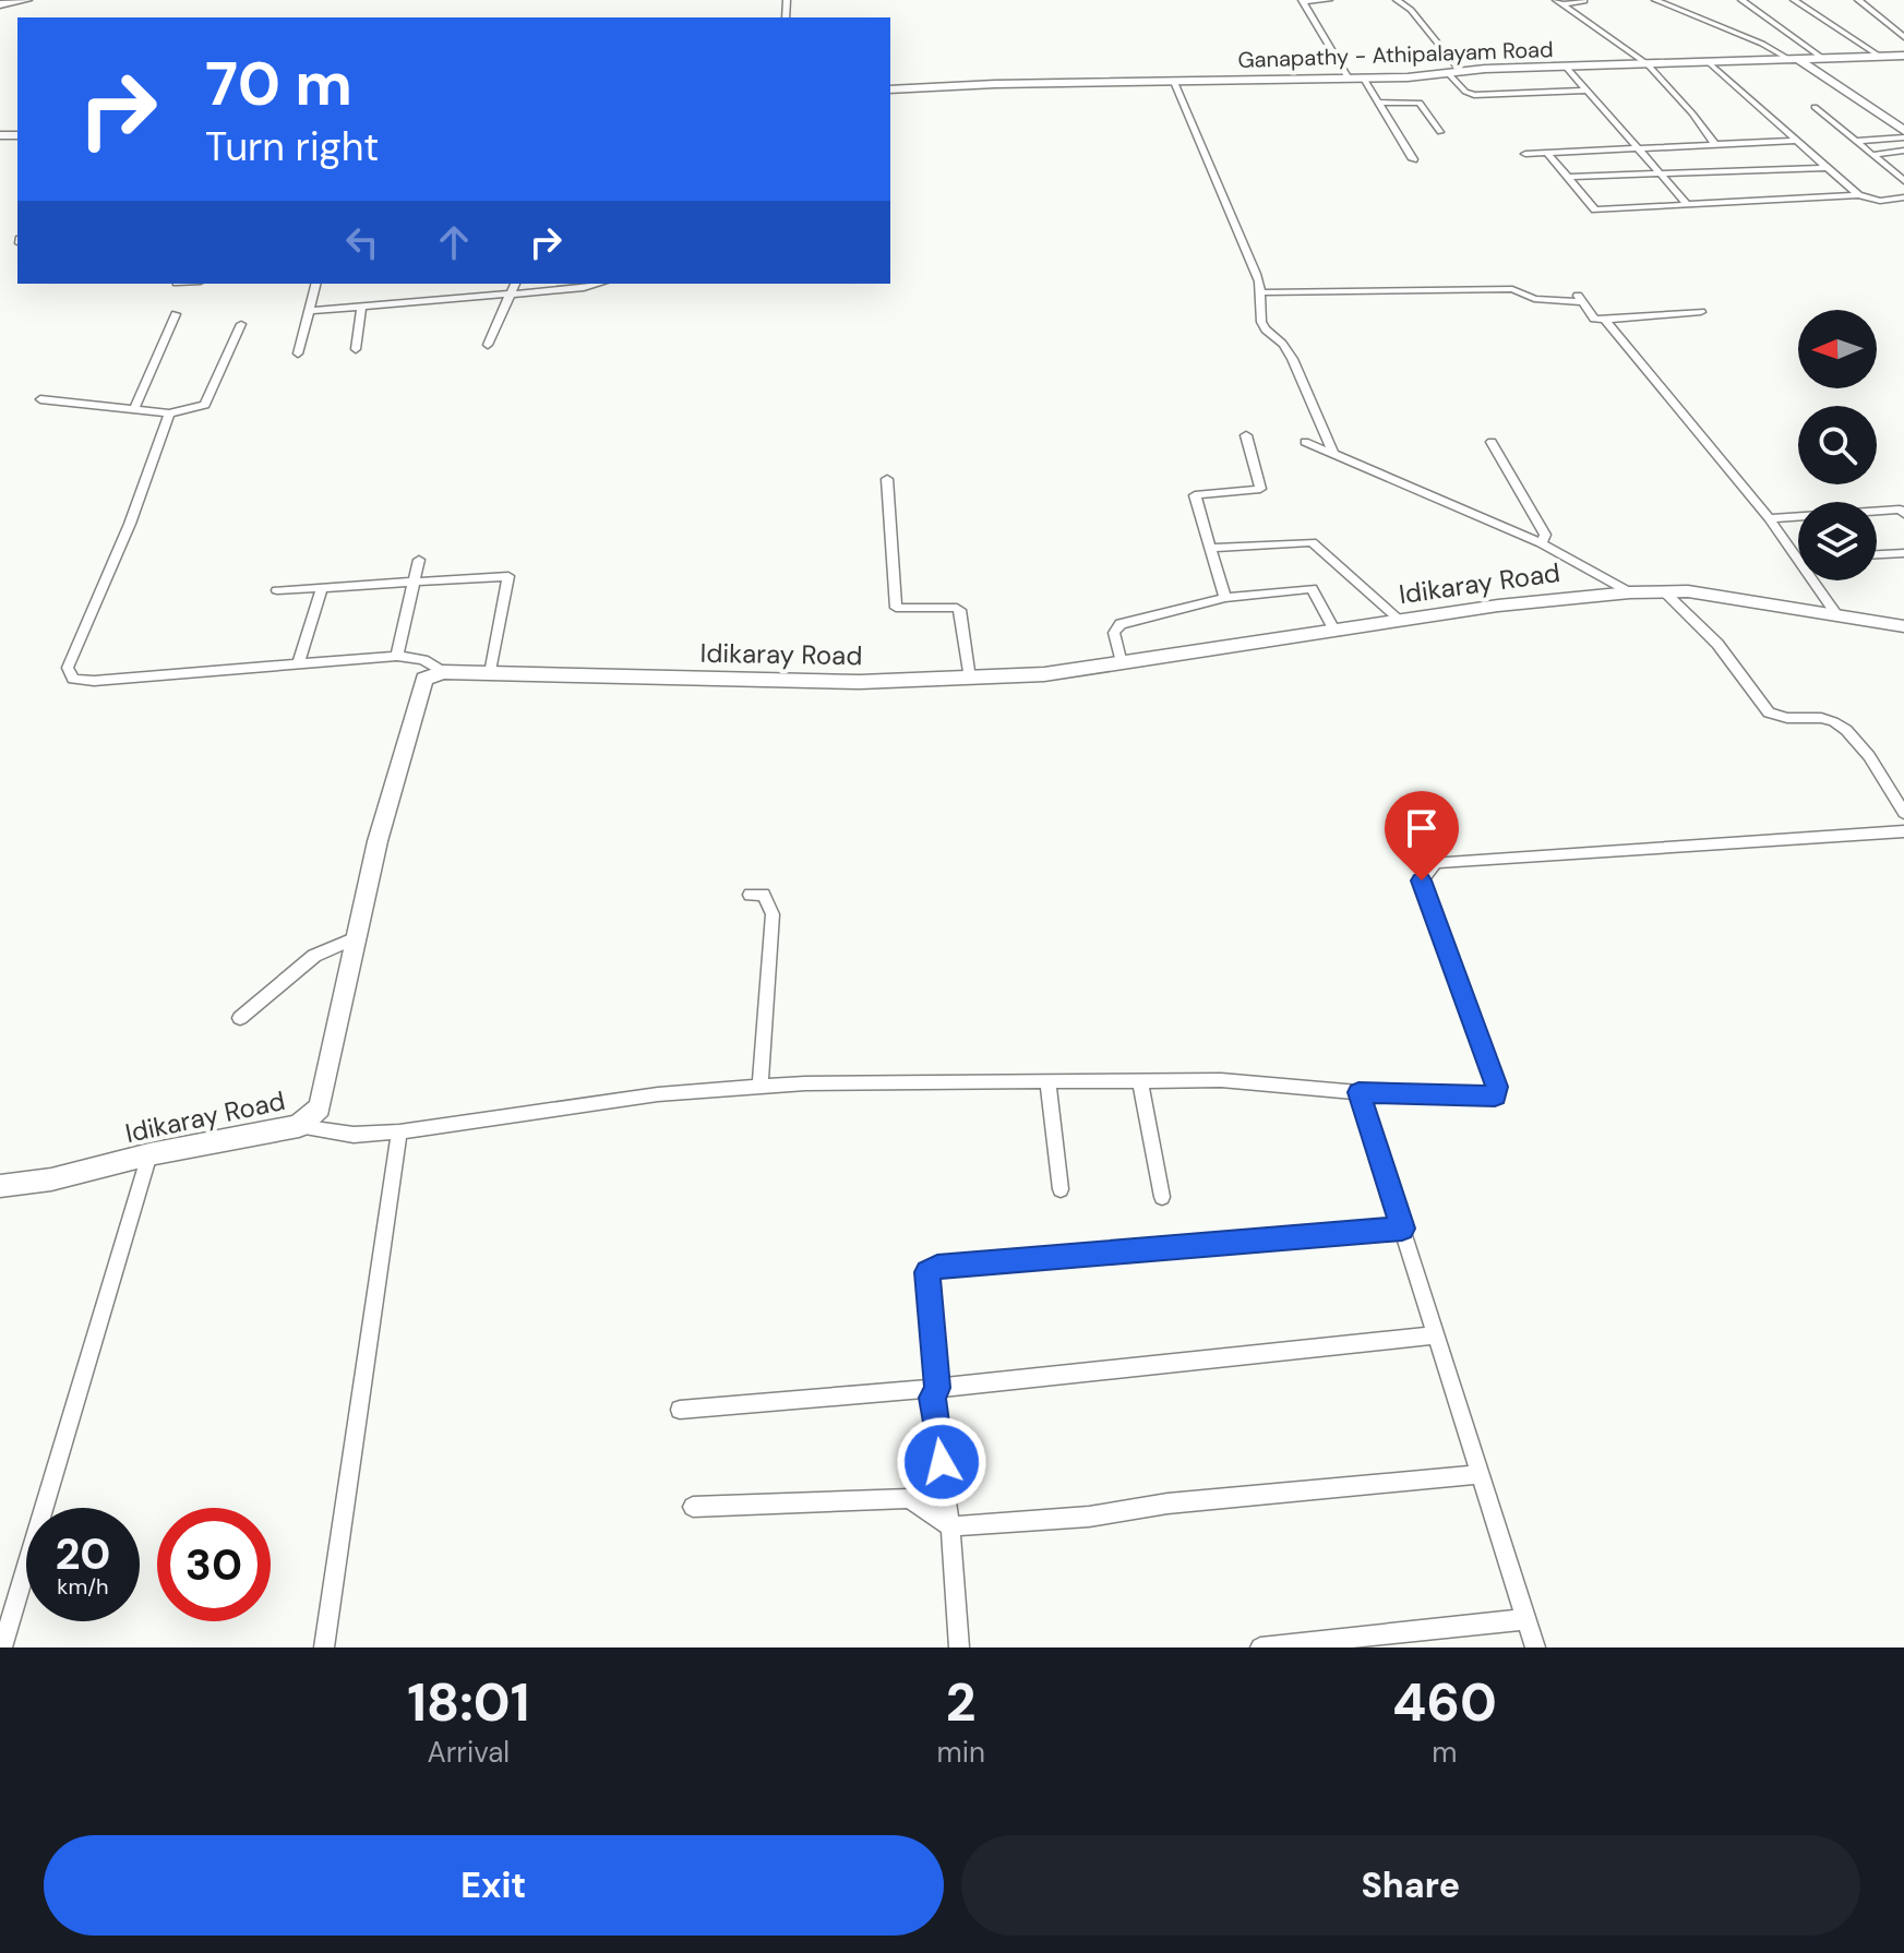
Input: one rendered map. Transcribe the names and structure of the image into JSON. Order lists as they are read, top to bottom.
{
  "streets": {
    "street": ["Ganapathy - Athipalayam Road", "Idikaray Road"]
  },
  "north": "left",
  "page": {
    "turn": ["70 m", "Turn right"],
    "speed": "20 km/h",
    "limit": "30",
    "eta": [
      "18:01",
      "Arrival",
      "2",
      "min",
      "460",
      "m"
    ],
    "buttons": ["Exit", "Share"]
  }
}
